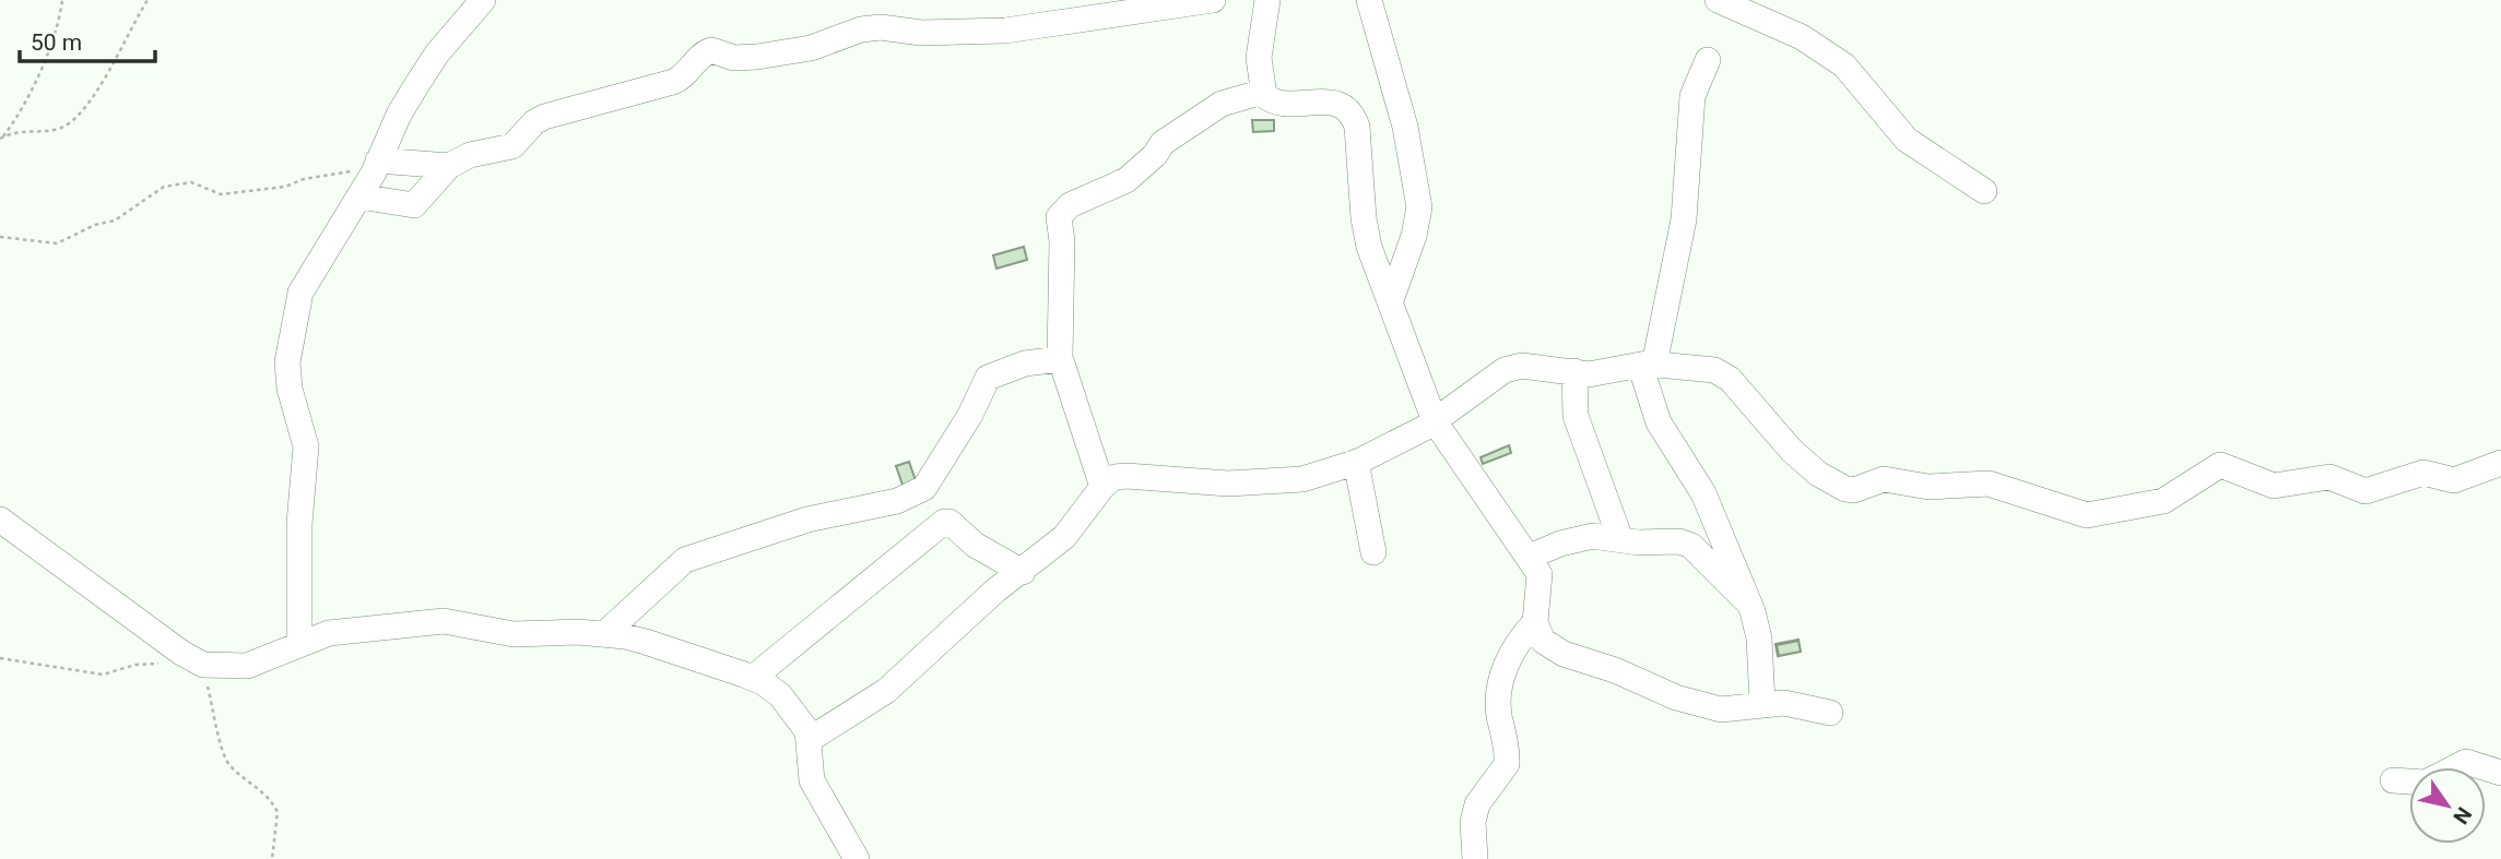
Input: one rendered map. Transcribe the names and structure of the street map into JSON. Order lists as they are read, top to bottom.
{
  "scale_bar": "50 m",
  "north": "bottom right"
}
